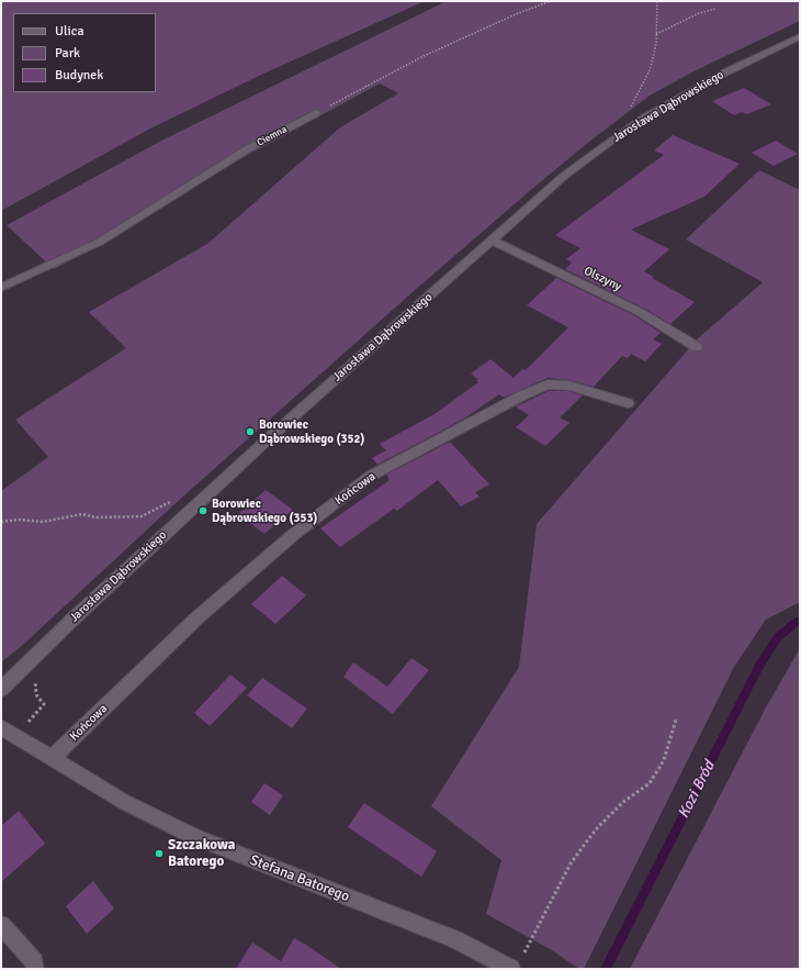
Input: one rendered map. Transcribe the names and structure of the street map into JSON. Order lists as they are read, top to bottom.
{
  "streets": {
    "street": [
      "Jarosława Dąbrowskiego",
      "Ciemna",
      "Olszyny",
      "Końcowa",
      "Stefana Batorego"
    ]
  },
  "crossings": [
    ["Jarosława Dąbrowskiego", "Olszyny"],
    ["Końcowa", "Stefana Batorego"]
  ],
  "water": ["Kozi Bród"],
  "places": ["Borowiec Dąbrowskiego (352)", "Borowiec Dąbrowskiego (353)", "Szczakowa Batorego"],
  "legend": ["Ulica", "Park", "Budynek"]
}
